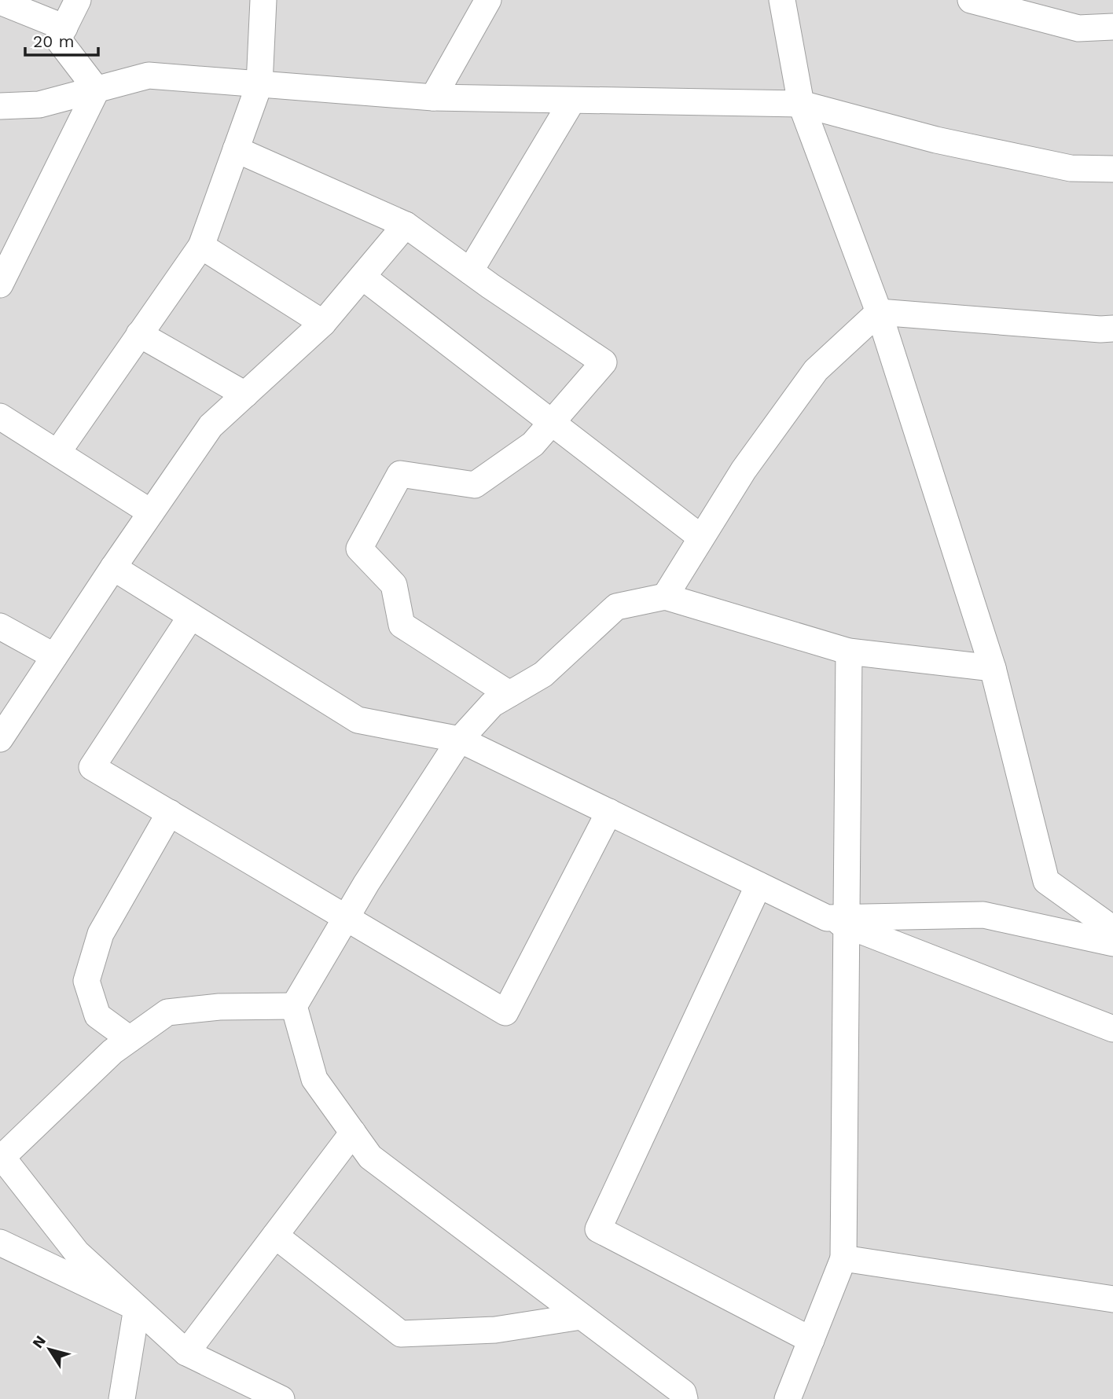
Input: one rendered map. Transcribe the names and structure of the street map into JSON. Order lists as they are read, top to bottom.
{
  "scale_bar": "20 m",
  "north": "top left"
}
